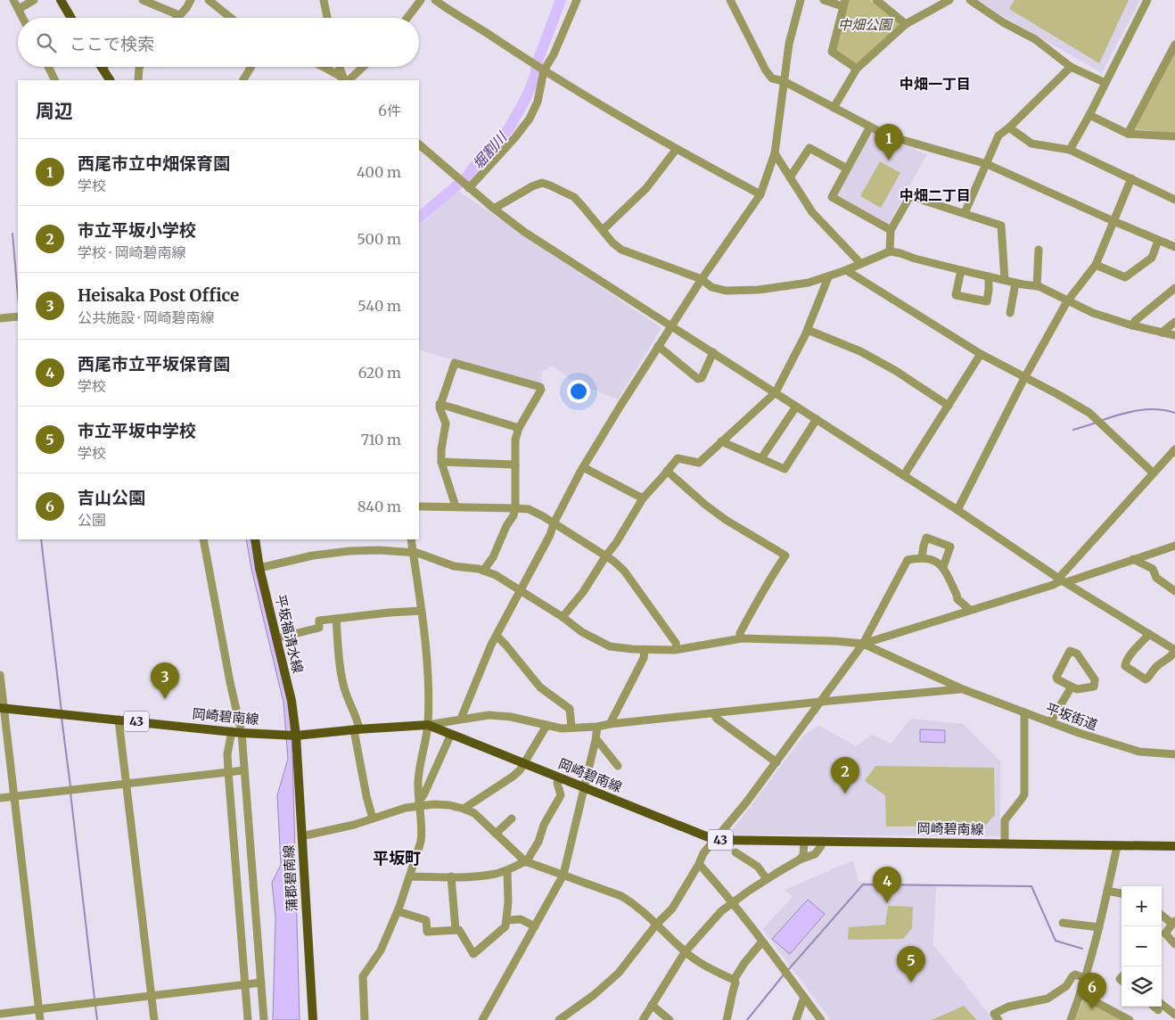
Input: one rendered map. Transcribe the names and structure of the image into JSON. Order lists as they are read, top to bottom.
{
  "streets": {
    "main road": [
      "平坂福清水線",
      "岡崎碧南線",
      "43",
      "蒲郡碧南線"
    ],
    "street": ["平坂街道"]
  },
  "crossings": [
    ["平坂福清水線", "岡崎碧南線"],
    ["平坂福清水線", "蒲郡碧南線"],
    ["岡崎碧南線", "蒲郡碧南線"]
  ],
  "districts": ["中畑一丁目", "中畑二丁目", "平坂町"],
  "water": ["堀割川"],
  "parks": ["中畑公園"],
  "page": {
    "search": "ここで検索",
    "heading": ["周辺", "6件"],
    "pins": [
      "1",
      "3",
      "2",
      "4",
      "5",
      "6"
    ],
    "list": [
      {
        "mark": "1",
        "name": "西尾市立中畑保育園",
        "note": "学校",
        "value": "400 m"
      },
      {
        "mark": "2",
        "name": "市立平坂小学校",
        "note": "学校 · 岡崎碧南線",
        "value": "500 m"
      },
      {
        "mark": "3",
        "name": "Heisaka Post Office",
        "note": "公共施設 · 岡崎碧南線",
        "value": "540 m"
      },
      {
        "mark": "4",
        "name": "西尾市立平坂保育園",
        "note": "学校",
        "value": "620 m"
      },
      {
        "mark": "5",
        "name": "市立平坂中学校",
        "note": "学校",
        "value": "710 m"
      },
      {
        "mark": "6",
        "name": "吉山公園",
        "note": "公園",
        "value": "840 m"
      }
    ],
    "map_buttons": ["+", "−"]
  }
}
